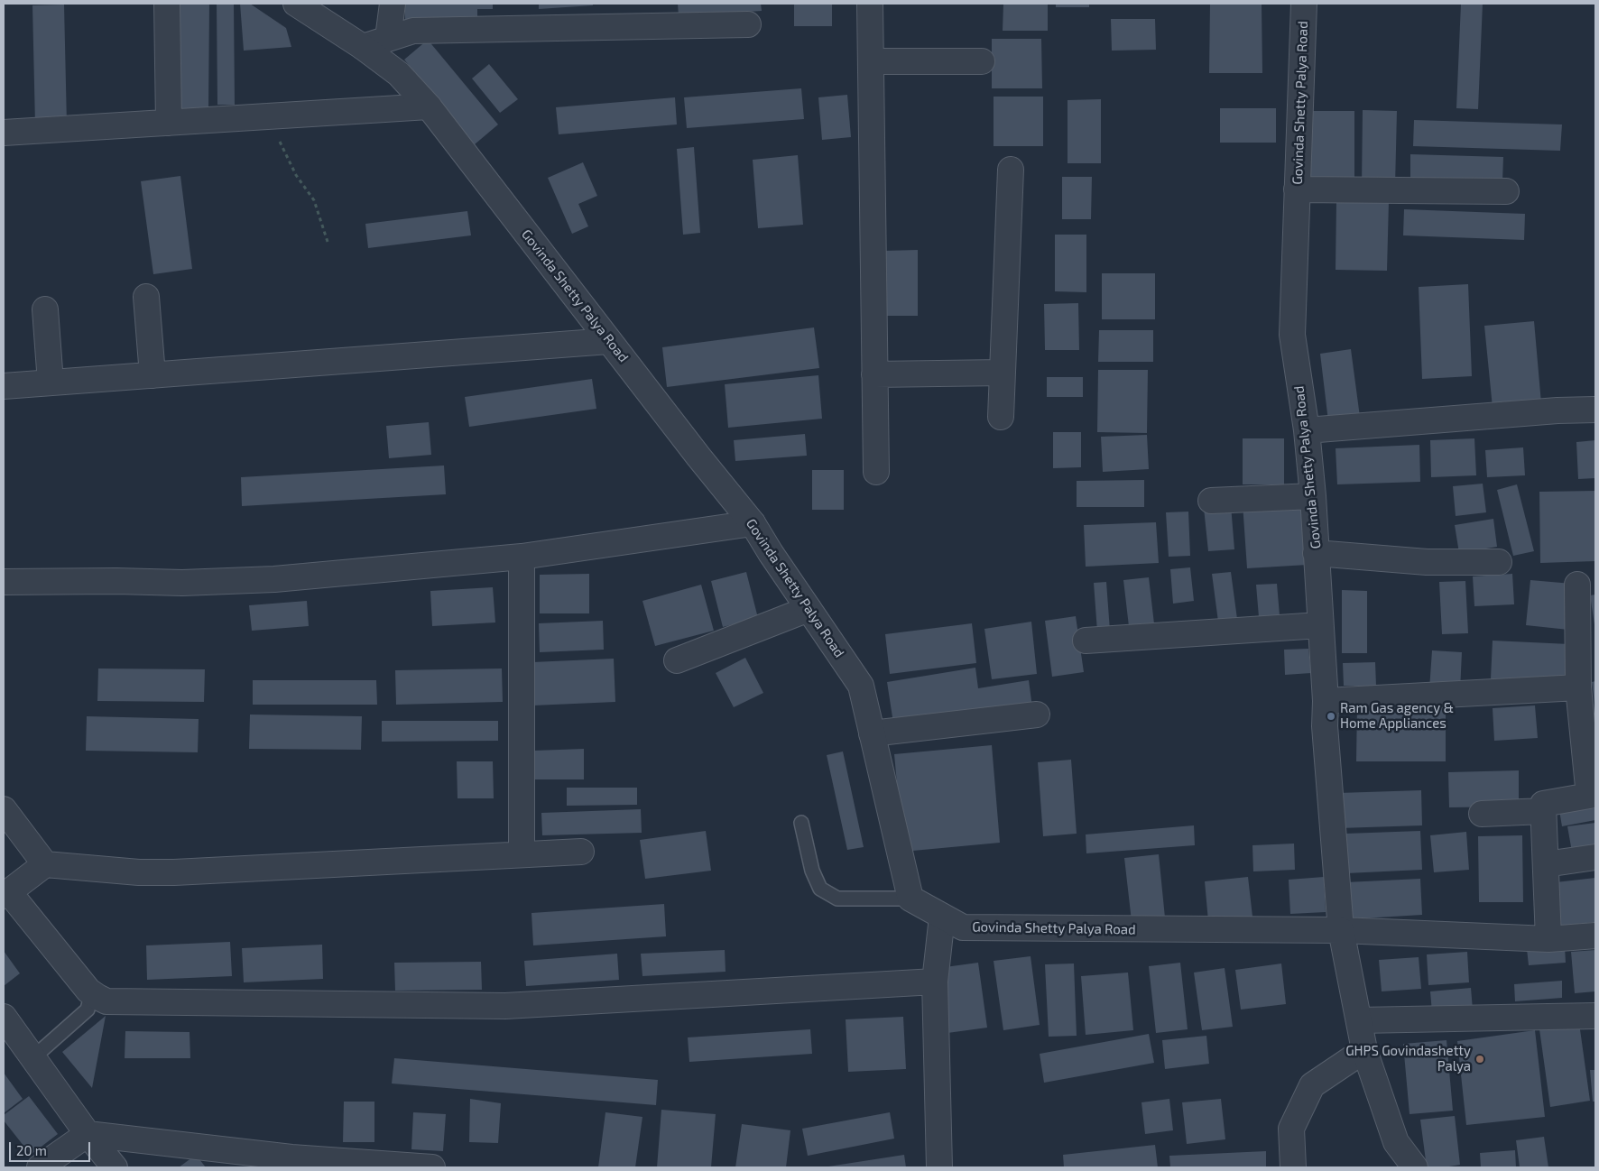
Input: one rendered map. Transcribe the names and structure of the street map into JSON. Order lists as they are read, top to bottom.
{
  "streets": {
    "street": ["Govinda Shetty Palya Road"]
  },
  "places": ["Ram Gas agency & Home Appliances", "GHPS Govindashetty Palya"],
  "scale_bar": "20 m"
}
